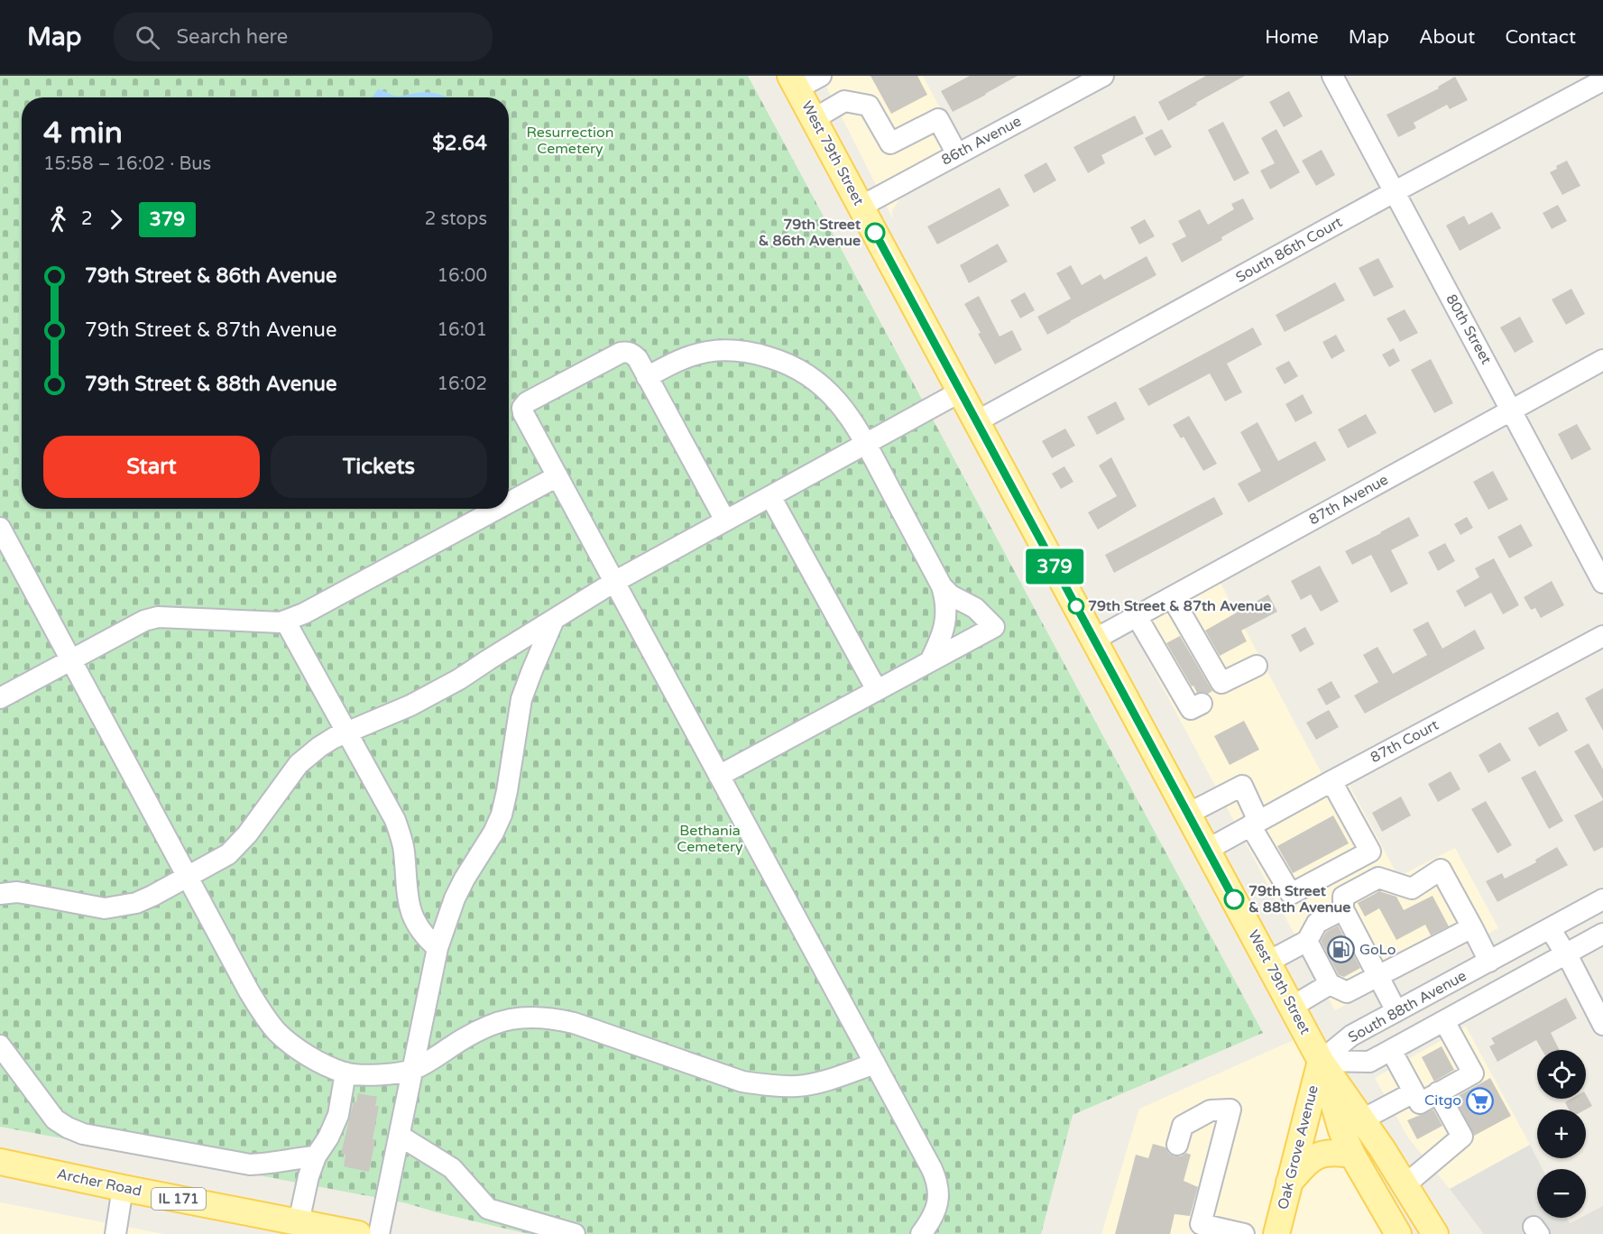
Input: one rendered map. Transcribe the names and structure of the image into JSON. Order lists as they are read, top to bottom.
{
  "streets": {
    "main road": [
      "West 79th Street",
      "Oak Grove Avenue",
      "Archer Road",
      "IL 171"
    ],
    "street": [
      "86th Avenue",
      "South 86th Court",
      "80th Street",
      "87th Avenue",
      "87th Court",
      "South 88th Avenue"
    ]
  },
  "crossings": [
    ["86th Avenue", "West 79th Street"],
    ["West 79th Street", "South 86th Court"],
    ["West 79th Street", "87th Avenue"],
    ["West 79th Street", "87th Court"],
    ["West 79th Street", "South 88th Avenue"],
    ["West 79th Street", "Oak Grove Avenue"],
    ["South 86th Court", "80th Street"],
    ["80th Street", "87th Avenue"],
    ["South 88th Avenue", "Oak Grove Avenue"]
  ],
  "parks": ["Resurrection Cemetery", "Bethania Cemetery"],
  "places": {
    "other": ["79th Street & 86th Avenue", "79th Street & 87th Avenue", "79th Street & 88th Avenue"],
    "fuel station": ["GoLo"],
    "supermarket": ["Citgo"]
  },
  "lines": ["bus line 379"],
  "page": {
    "header": "Map",
    "search": "Search here",
    "nav": [
      "Home",
      "Map",
      "About",
      "Contact"
    ],
    "on_map": "379",
    "heading": ["4 min", "15:58 – 16:02 · Bus", "$2.64"],
    "legs": ["2", "379", "2 stops"],
    "list": [
      {
        "name": "79th Street & 86th Avenue",
        "value": "16:00"
      },
      {
        "name": "79th Street & 87th Avenue",
        "value": "16:01"
      },
      {
        "name": "79th Street & 88th Avenue",
        "value": "16:02"
      }
    ],
    "buttons": ["Start", "Tickets"],
    "map_buttons": ["+", "−"]
  }
}
